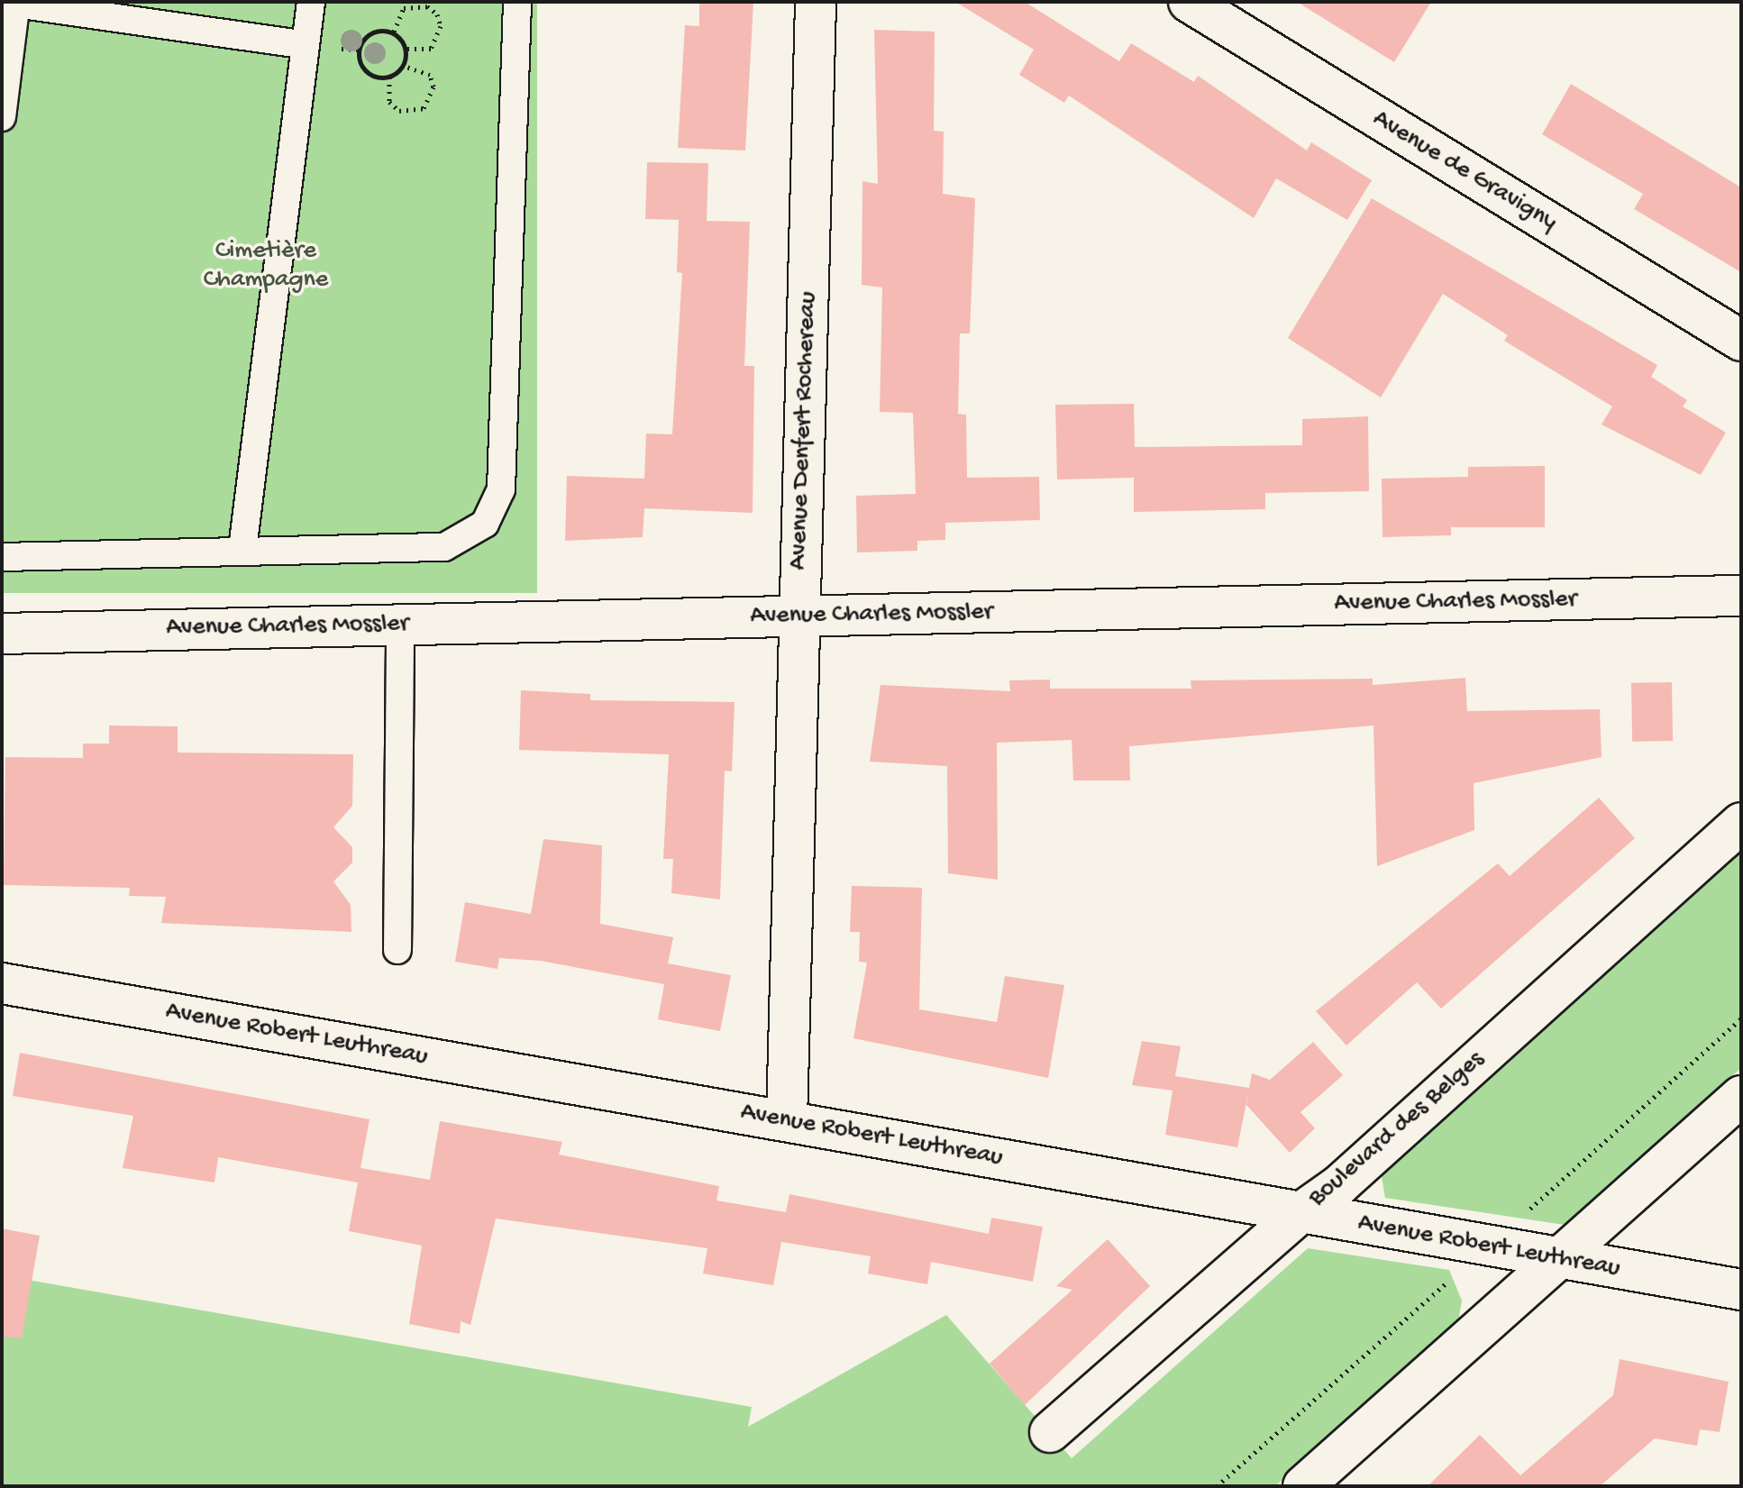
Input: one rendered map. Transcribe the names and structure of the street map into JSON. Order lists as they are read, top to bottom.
{
  "streets": {
    "street": [
      "Avenue de Gravigny",
      "Avenue Denfert Rochereau",
      "Avenue Charles Mossler",
      "Avenue Robert Leuthreau",
      "Boulevard des Belges"
    ]
  },
  "crossings": [
    ["Avenue Denfert Rochereau", "Avenue Charles Mossler"],
    ["Avenue Denfert Rochereau", "Avenue Robert Leuthreau"],
    ["Avenue Robert Leuthreau", "Boulevard des Belges"]
  ],
  "parks": ["Cimetière Champagne"]
}
